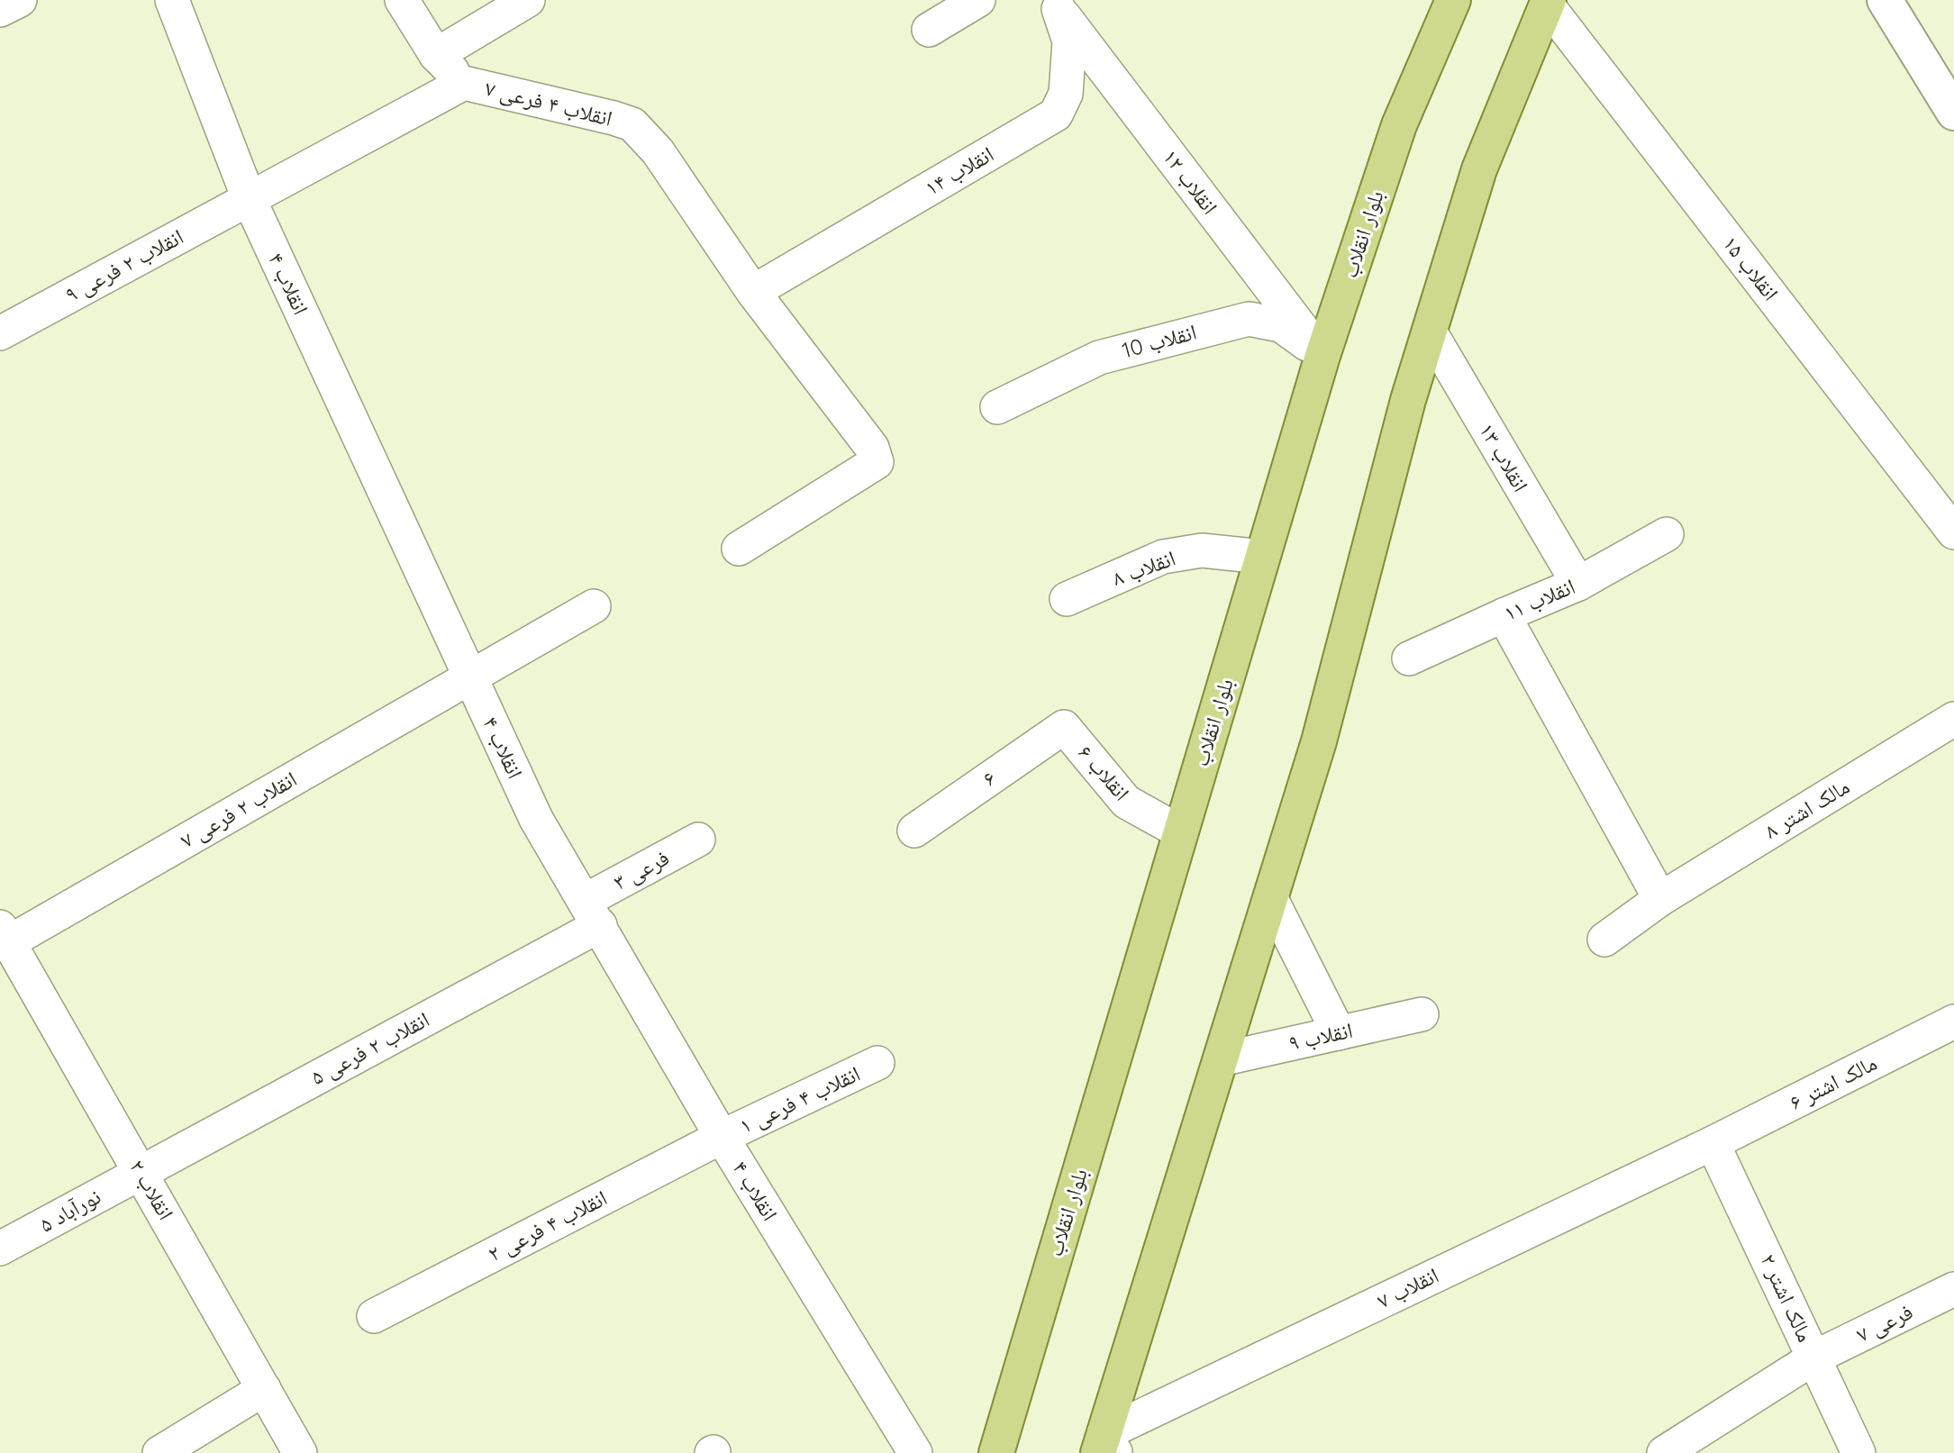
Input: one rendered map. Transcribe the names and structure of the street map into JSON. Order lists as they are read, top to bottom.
{
  "streets": {
    "main road": ["بلوار انقلاب"],
    "street": [
      "انقلاب ۴ فرعی ۷",
      "انقلاب ۱۴",
      "انقلاب ۱۲",
      "انقلاب ۲ فرعی ۹",
      "انقلاب ۱۵",
      "انقلاب ۴",
      "انقلاب 10",
      "انقلاب ۱۳",
      "انقلاب ۸",
      "انقلاب ۱۱",
      "انقلاب ۶",
      "۶",
      "مالک اشتر ۸",
      "انقلاب ۲ فرعی ۷",
      "فرعی ۳",
      "انقلاب ۹",
      "انقلاب ۲ فرعی ۵",
      "مالک اشتر ۶",
      "انقلاب ۴ فرعی ۱",
      "انقلاب ۲",
      "نورآباد ۵",
      "انقلاب ۴ فرعی ۲",
      "انقلاب ۷",
      "مالک اشتر ۲",
      "فرعی ۷"
    ]
  },
  "crossings": [
    ["انقلاب ۴ فرعی ۷", "انقلاب ۱۴"],
    ["انقلاب ۴ فرعی ۷", "انقلاب ۲ فرعی ۹"],
    ["انقلاب ۴ فرعی ۷", "انقلاب ۴"],
    ["انقلاب ۱۴", "انقلاب ۱۲"],
    ["انقلاب ۱۲", "بلوار انقلاب"],
    ["انقلاب ۱۲", "انقلاب 10"],
    ["بلوار انقلاب", "انقلاب 10"],
    ["بلوار انقلاب", "انقلاب ۸"],
    ["بلوار انقلاب", "انقلاب ۶"],
    ["انقلاب ۲ فرعی ۹", "انقلاب ۴"],
    ["انقلاب ۴", "انقلاب ۲ فرعی ۷"],
    ["انقلاب ۴", "فرعی ۳"],
    ["انقلاب ۴", "انقلاب ۲ فرعی ۵"],
    ["انقلاب ۴", "انقلاب ۴ فرعی ۱"],
    ["انقلاب ۴", "انقلاب ۴ فرعی ۲"],
    ["انقلاب ۱۳", "انقلاب ۱۱"],
    ["انقلاب ۶", "۶"],
    ["انقلاب ۲ فرعی ۷", "انقلاب ۲"],
    ["فرعی ۳", "انقلاب ۲ فرعی ۵"],
    ["انقلاب ۲ فرعی ۵", "انقلاب ۲"],
    ["انقلاب ۲ فرعی ۵", "نورآباد ۵"],
    ["مالک اشتر ۶", "انقلاب ۷"],
    ["مالک اشتر ۶", "مالک اشتر ۲"],
    ["انقلاب ۴ فرعی ۱", "انقلاب ۴ فرعی ۲"],
    ["انقلاب ۲", "نورآباد ۵"],
    ["انقلاب ۷", "مالک اشتر ۲"],
    ["مالک اشتر ۲", "فرعی ۷"]
  ]
}
